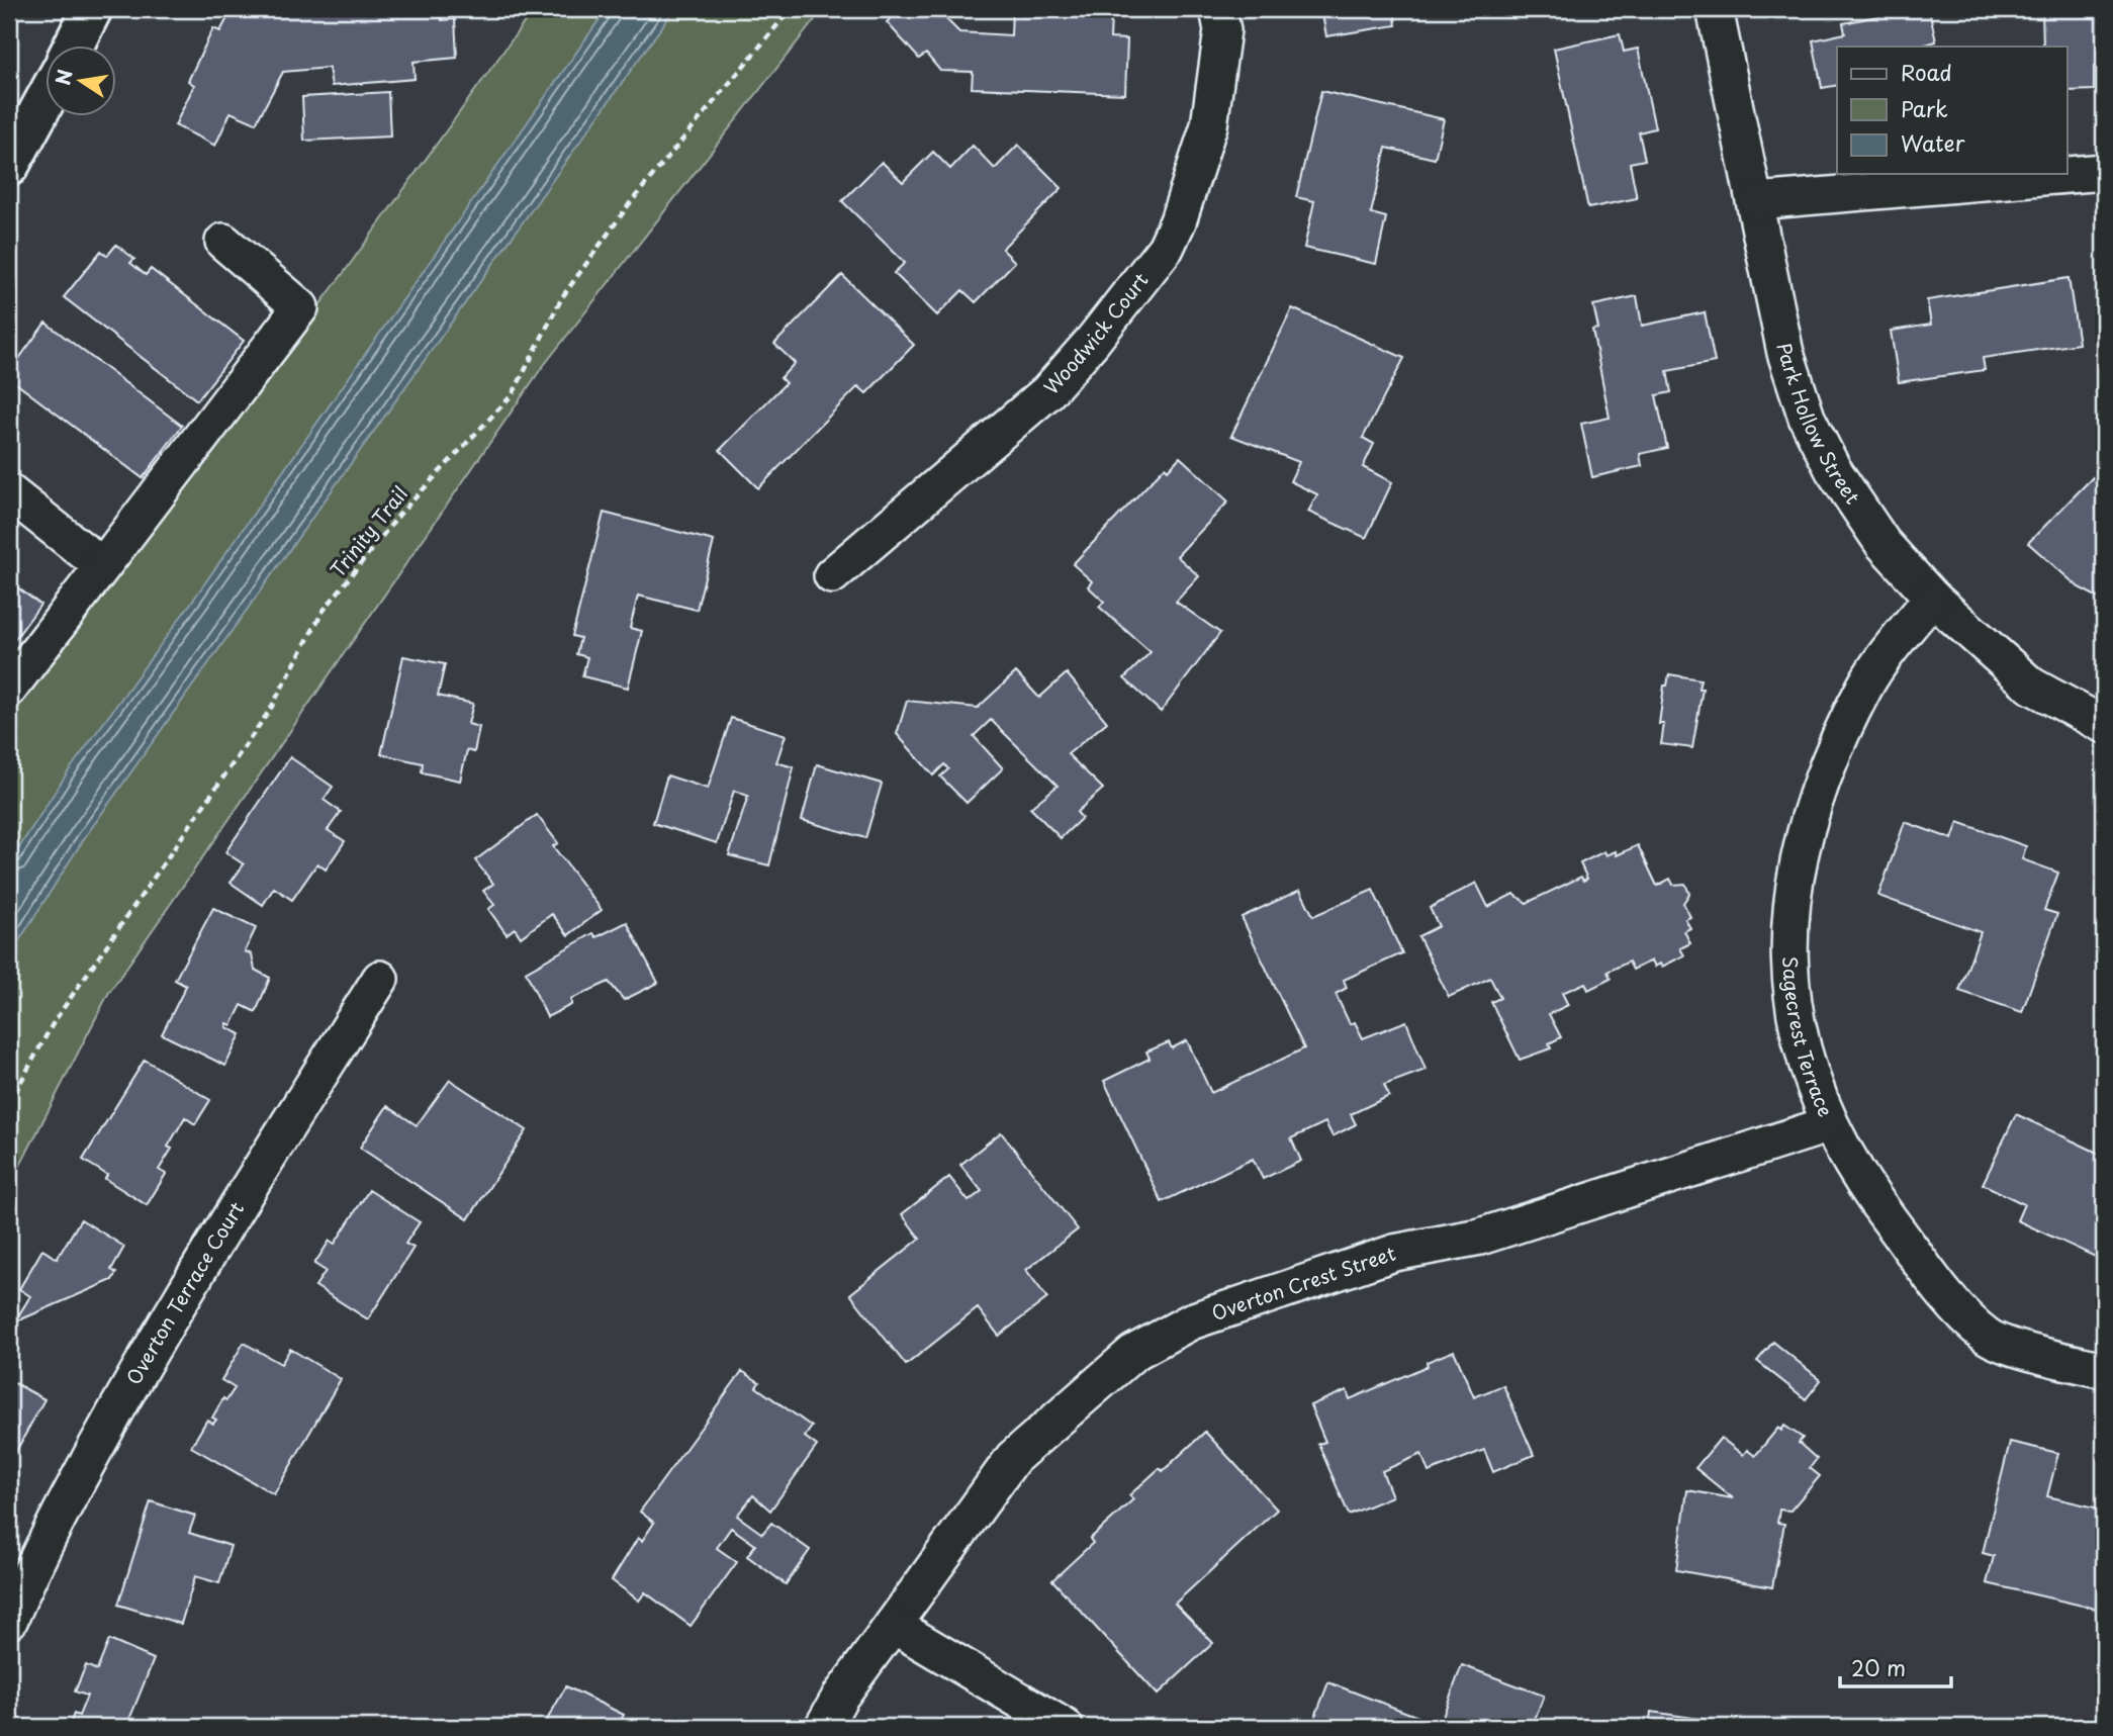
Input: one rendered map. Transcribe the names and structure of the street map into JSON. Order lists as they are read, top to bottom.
{
  "streets": {
    "street": [
      "Woodwick Court",
      "Park Hollow Street",
      "Sagecrest Terrace",
      "Overton Crest Street",
      "Overton Terrace Court"
    ],
    "path": ["Trinity Trail"]
  },
  "crossings": [
    ["Park Hollow Street", "Sagecrest Terrace"],
    ["Sagecrest Terrace", "Overton Crest Street"]
  ],
  "legend": ["Road", "Park", "Water"],
  "scale_bar": "20 m",
  "north": "left"
}
